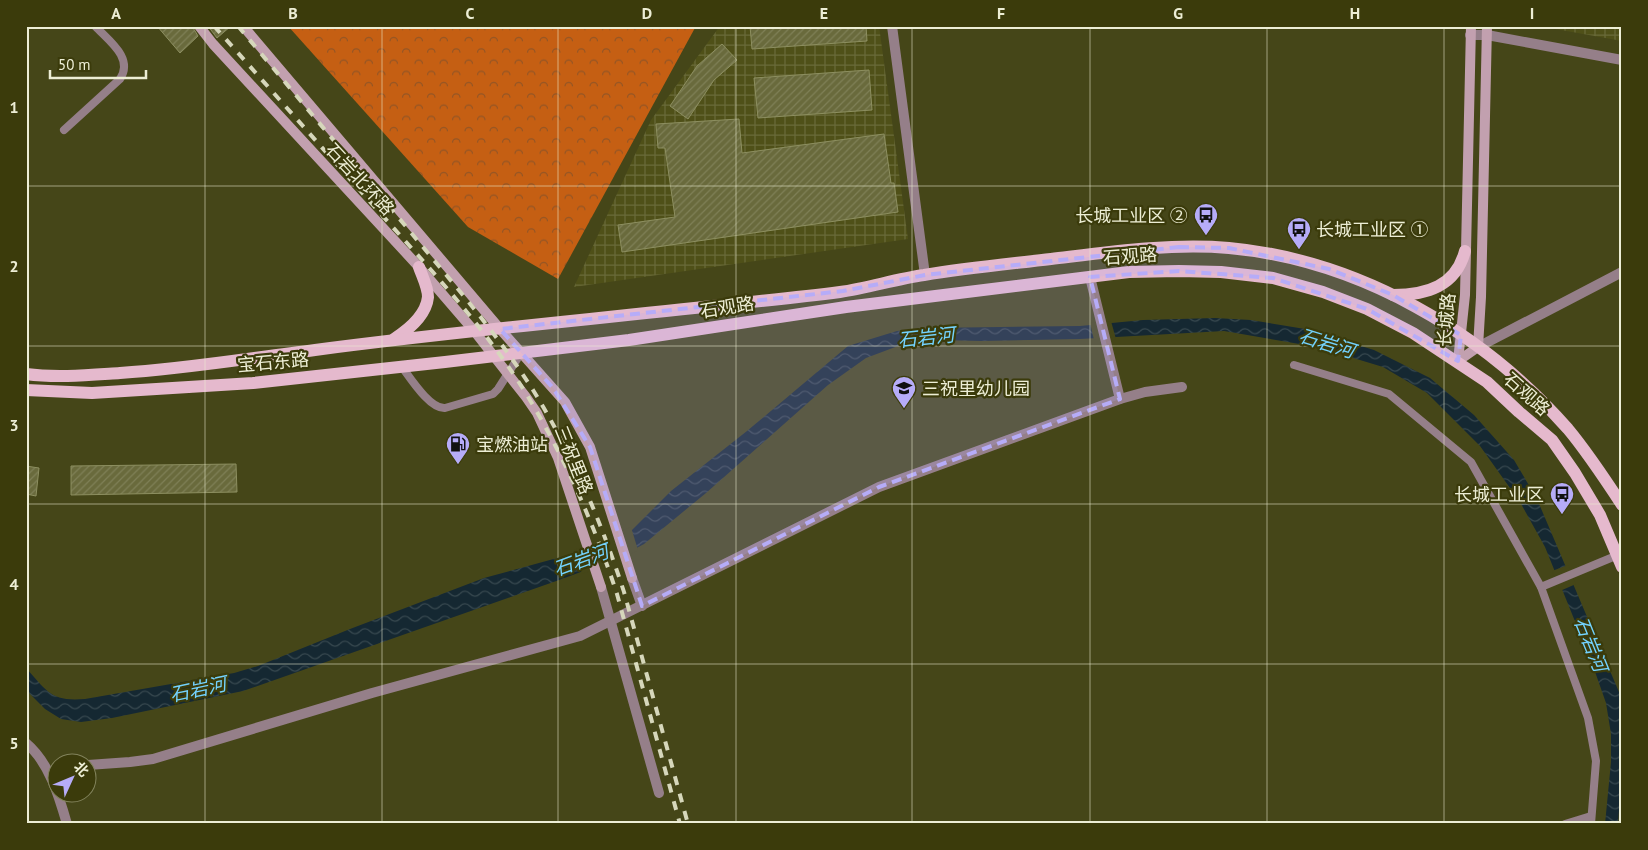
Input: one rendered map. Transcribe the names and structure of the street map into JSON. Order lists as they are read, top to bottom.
{
  "streets": {
    "main road": ["石观路", "宝石东路"],
    "street": ["石岩北环路", "长城路", "三祝里路"]
  },
  "crossings": [
    ["石岩北环路", "石观路"],
    ["石岩北环路", "宝石东路"],
    ["石岩北环路", "三祝里路"],
    ["石观路", "长城路"],
    ["石观路", "宝石东路"],
    ["石观路", "三祝里路"],
    ["宝石东路", "三祝里路"]
  ],
  "water": ["石岩河"],
  "places": {
    "bus stop": ["长城工业区 ②", "长城工业区 ①", "长城工业区"],
    "school or university": ["三祝里幼儿园"],
    "fuel station": ["宝燃油站"]
  },
  "scale_bar": "50 m",
  "north": "top right",
  "grid": {
    "columns": [
      "A",
      "B",
      "C",
      "D",
      "E",
      "F",
      "G",
      "H",
      "I"
    ],
    "rows": [
      "1",
      "2",
      "3",
      "4",
      "5"
    ]
  }
}
